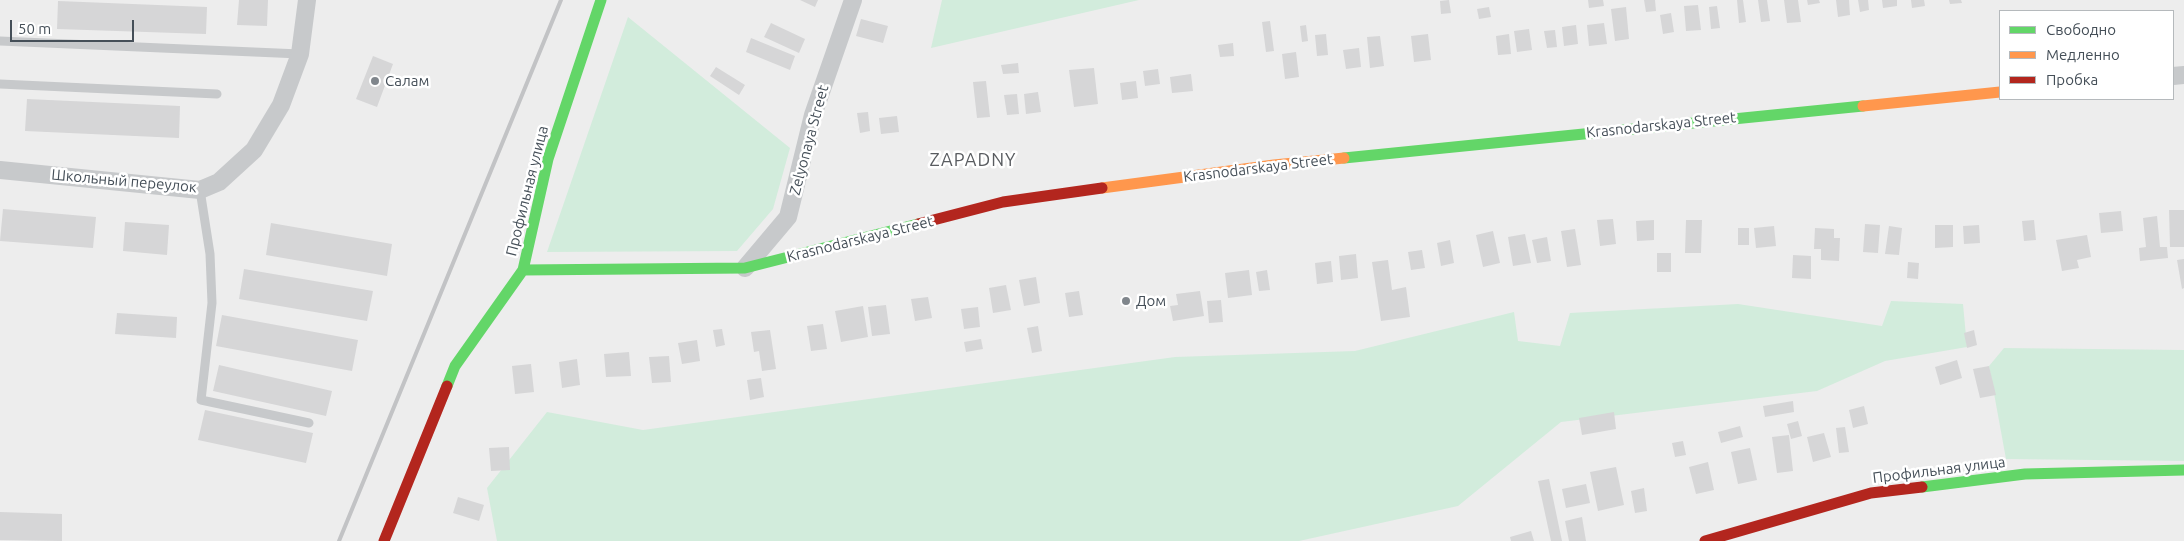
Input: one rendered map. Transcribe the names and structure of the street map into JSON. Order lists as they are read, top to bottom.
{
  "streets": {
    "street": [
      "Krasnodarskaya Street",
      "Zelyonaya Street",
      "Школьный переулок",
      "Профильная улица"
    ]
  },
  "crossings": [
    ["Krasnodarskaya Street", "Zelyonaya Street"],
    ["Krasnodarskaya Street", "Профильная улица"]
  ],
  "districts": ["ZAPADNY"],
  "places": ["Салам", "Дом"],
  "legend": ["Свободно", "Медленно", "Пробка"],
  "scale_bar": "50 m"
}
